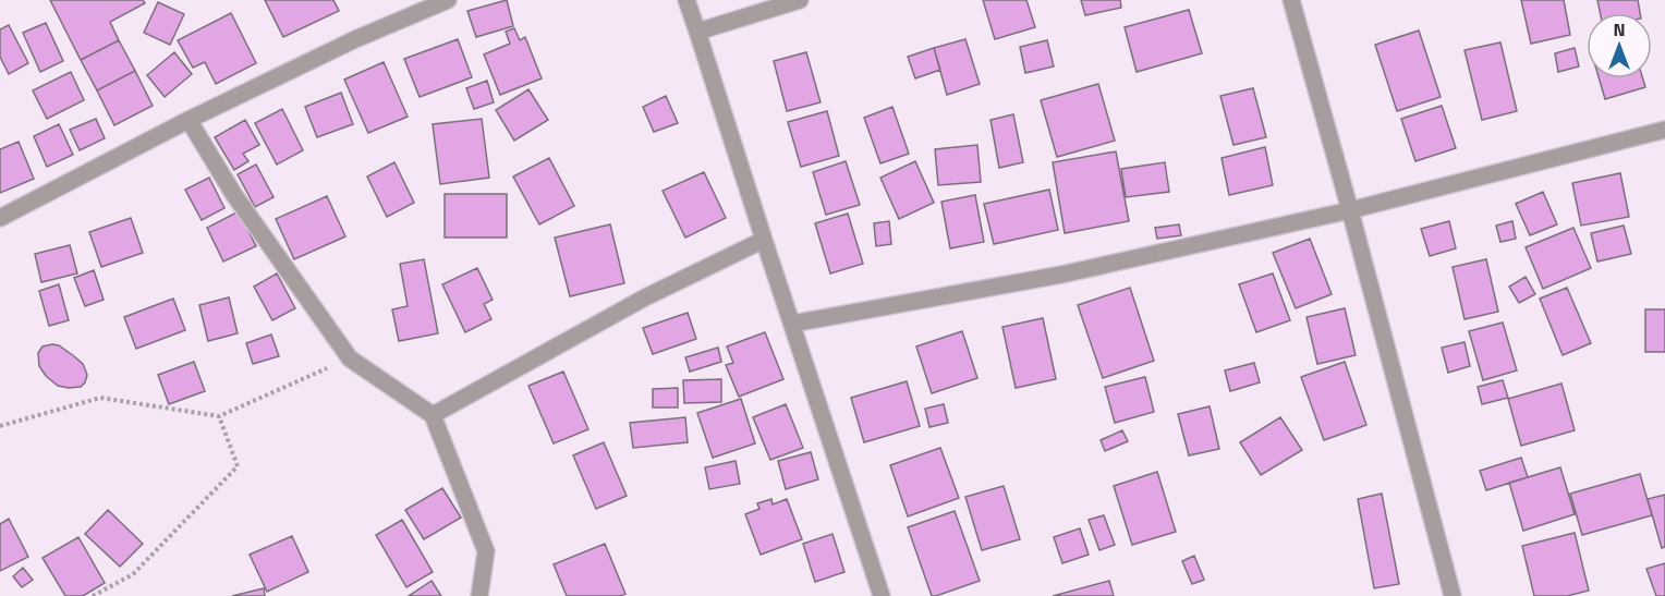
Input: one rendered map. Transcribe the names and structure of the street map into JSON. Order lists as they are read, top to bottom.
{
  "north": "top"
}
